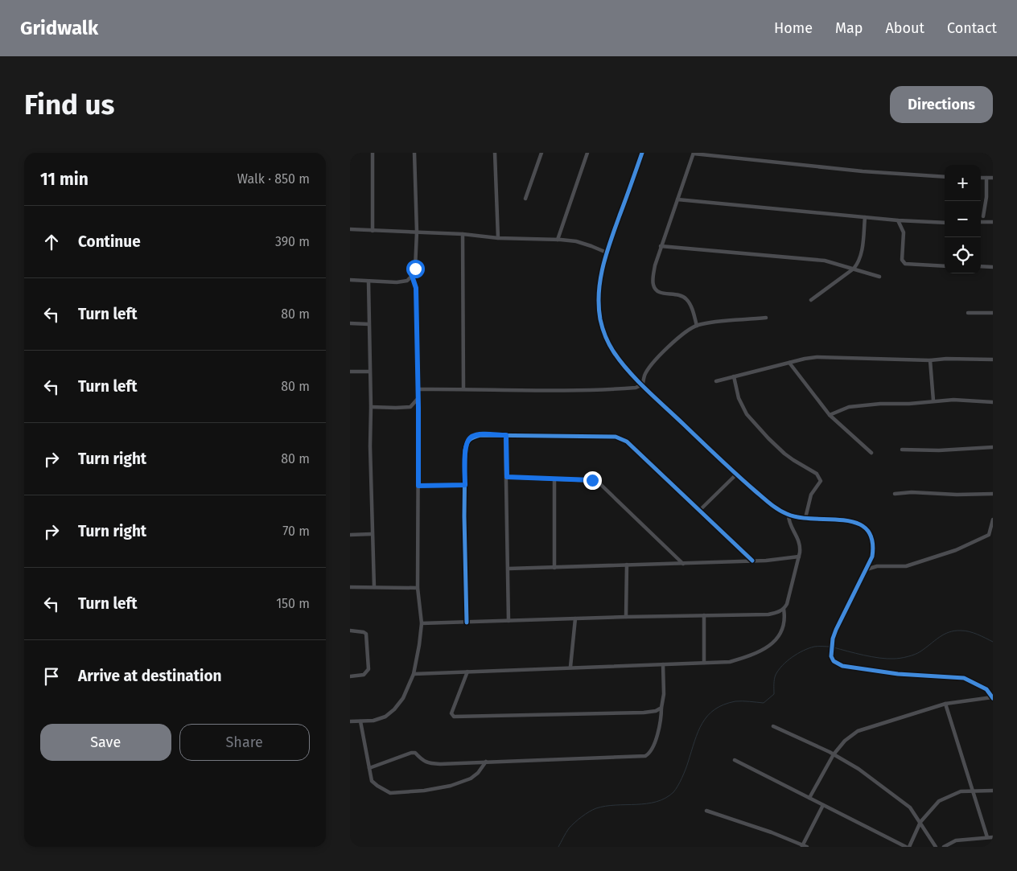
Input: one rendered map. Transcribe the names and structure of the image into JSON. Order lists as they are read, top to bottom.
{
  "page": {
    "header": "Gridwalk",
    "nav": [
      "Home",
      "Map",
      "About",
      "Contact"
    ],
    "buttons": [
      "Directions",
      ["Save", "Share"]
    ],
    "title": "Find us",
    "heading": ["11 min", "Walk · 850 m"],
    "map_buttons": ["+", "−"],
    "list": [
      ["Continue", "390 m"],
      ["Turn left", "80 m"],
      ["Turn left", "80 m"],
      ["Turn right", "80 m"],
      ["Turn right", "70 m"],
      ["Turn left", "150 m"],
      "Arrive at destination"
    ]
  }
}
